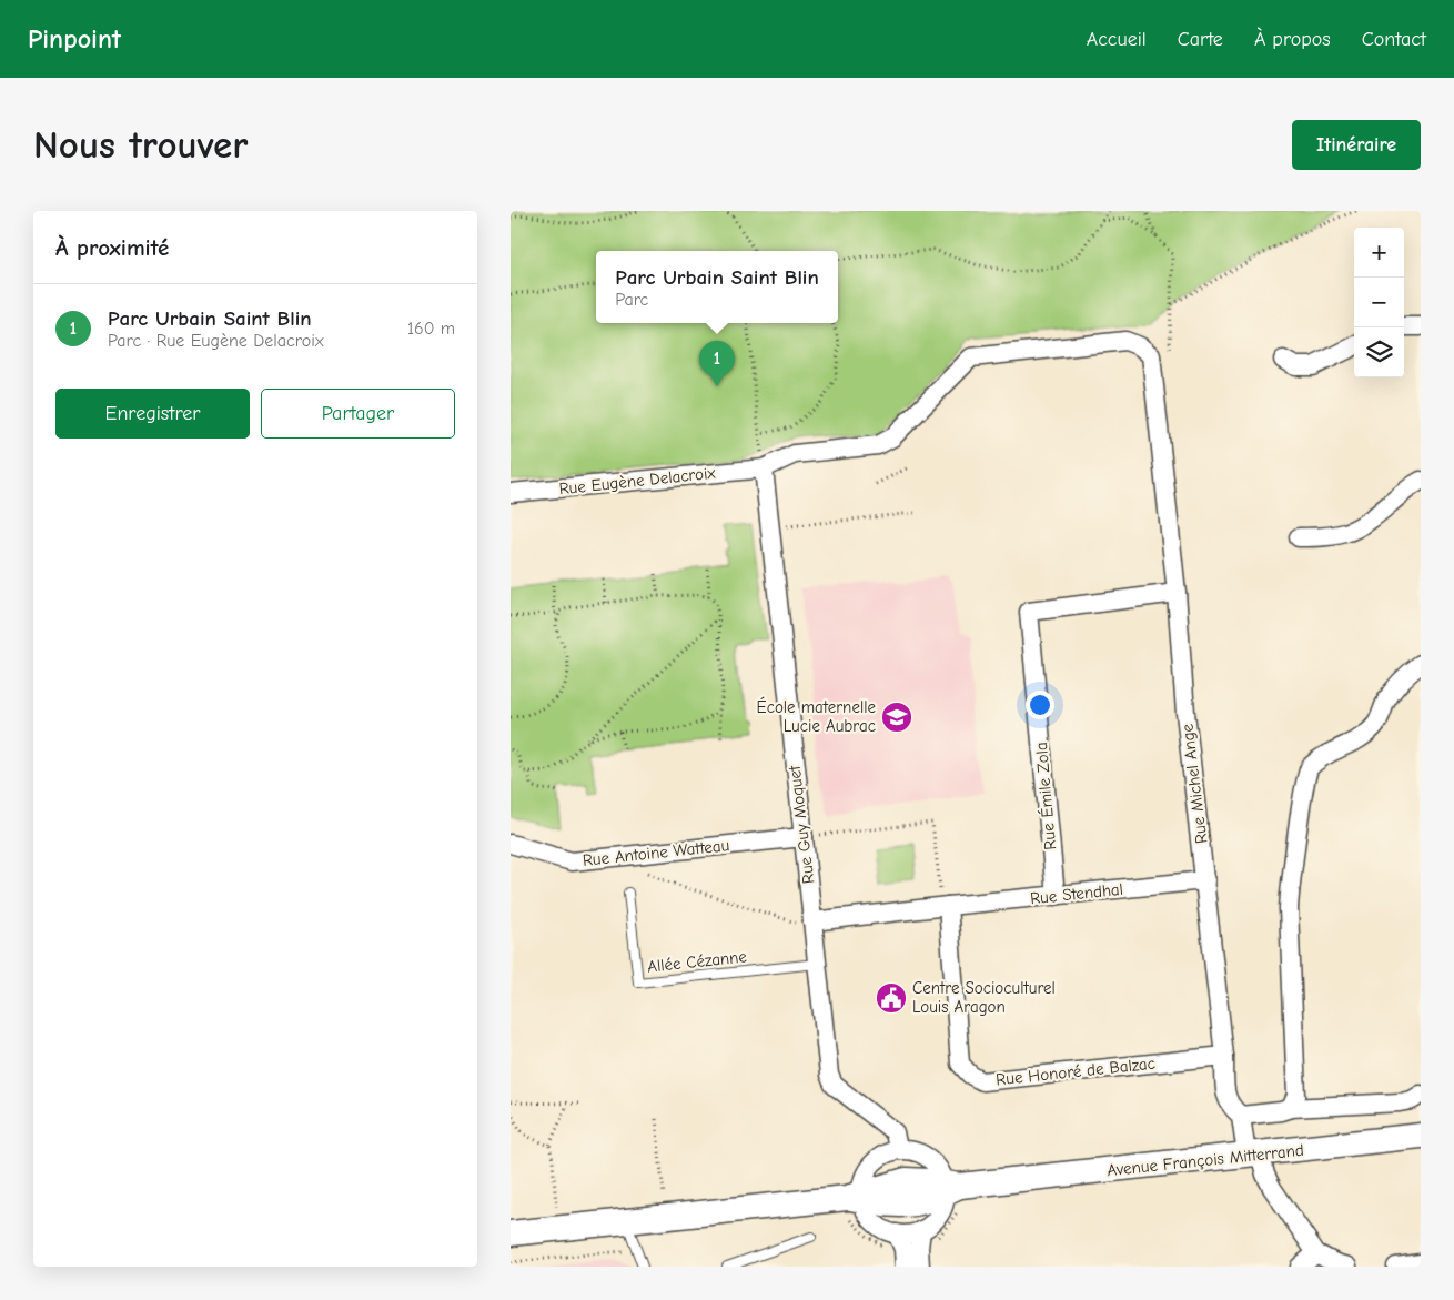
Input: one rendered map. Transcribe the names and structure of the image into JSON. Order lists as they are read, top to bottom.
{
  "streets": {
    "main road": ["Avenue François Mitterrand"],
    "street": [
      "Rue Eugène Delacroix",
      "Rue Michel Ange",
      "Rue Émile Zola",
      "Rue Guy Moquet",
      "Rue Antoine Watteau",
      "Rue Stendhal",
      "Rue Honoré de Balzac"
    ],
    "lane": ["Allée Cézanne"]
  },
  "crossings": [
    ["Rue Eugène Delacroix", "Rue Michel Ange"],
    ["Rue Eugène Delacroix", "Rue Guy Moquet"],
    ["Rue Michel Ange", "Rue Émile Zola"],
    ["Rue Michel Ange", "Rue Stendhal"],
    ["Rue Michel Ange", "Rue Honoré de Balzac"],
    ["Rue Michel Ange", "Avenue François Mitterrand"],
    ["Rue Émile Zola", "Rue Stendhal"],
    ["Rue Guy Moquet", "Rue Antoine Watteau"],
    ["Rue Guy Moquet", "Allée Cézanne"],
    ["Rue Stendhal", "Rue Honoré de Balzac"]
  ],
  "places": {
    "school or university": ["École maternelle Lucie Aubrac"],
    "public building": ["Centre Socioculturel Louis Aragon"]
  },
  "page": {
    "header": "Pinpoint",
    "nav": [
      "Accueil",
      "Carte",
      "À propos",
      "Contact"
    ],
    "buttons": [
      "Itinéraire",
      ["Enregistrer", "Partager"]
    ],
    "title": "Nous trouver",
    "heading": "À proximité",
    "map_buttons": ["+", "−"],
    "popup": ["Parc Urbain Saint Blin", "Parc"],
    "list": [
      {
        "mark": "1",
        "name": "Parc Urbain Saint Blin",
        "note": "Parc · Rue Eugène Delacroix",
        "value": "160 m"
      }
    ],
    "pins": "1"
  }
}
